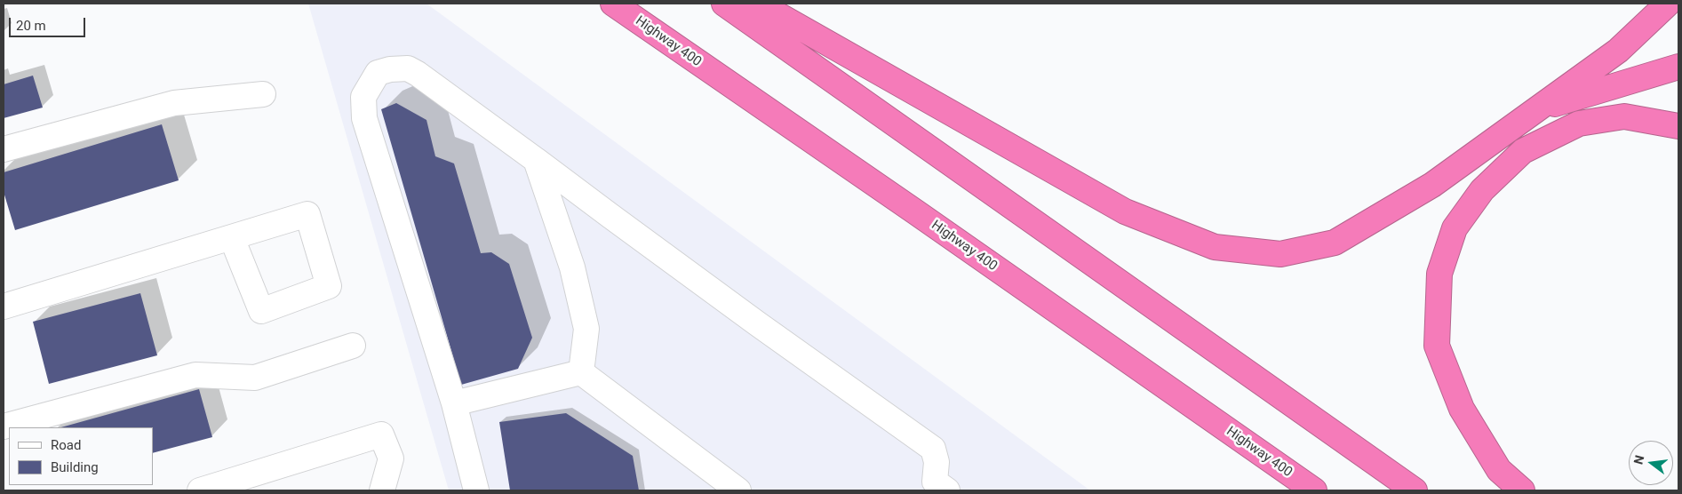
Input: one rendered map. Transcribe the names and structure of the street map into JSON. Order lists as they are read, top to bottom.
{
  "streets": {
    "highway": ["Highway 400"]
  },
  "legend": ["Road", "Building"],
  "scale_bar": "20 m",
  "north": "left"
}
